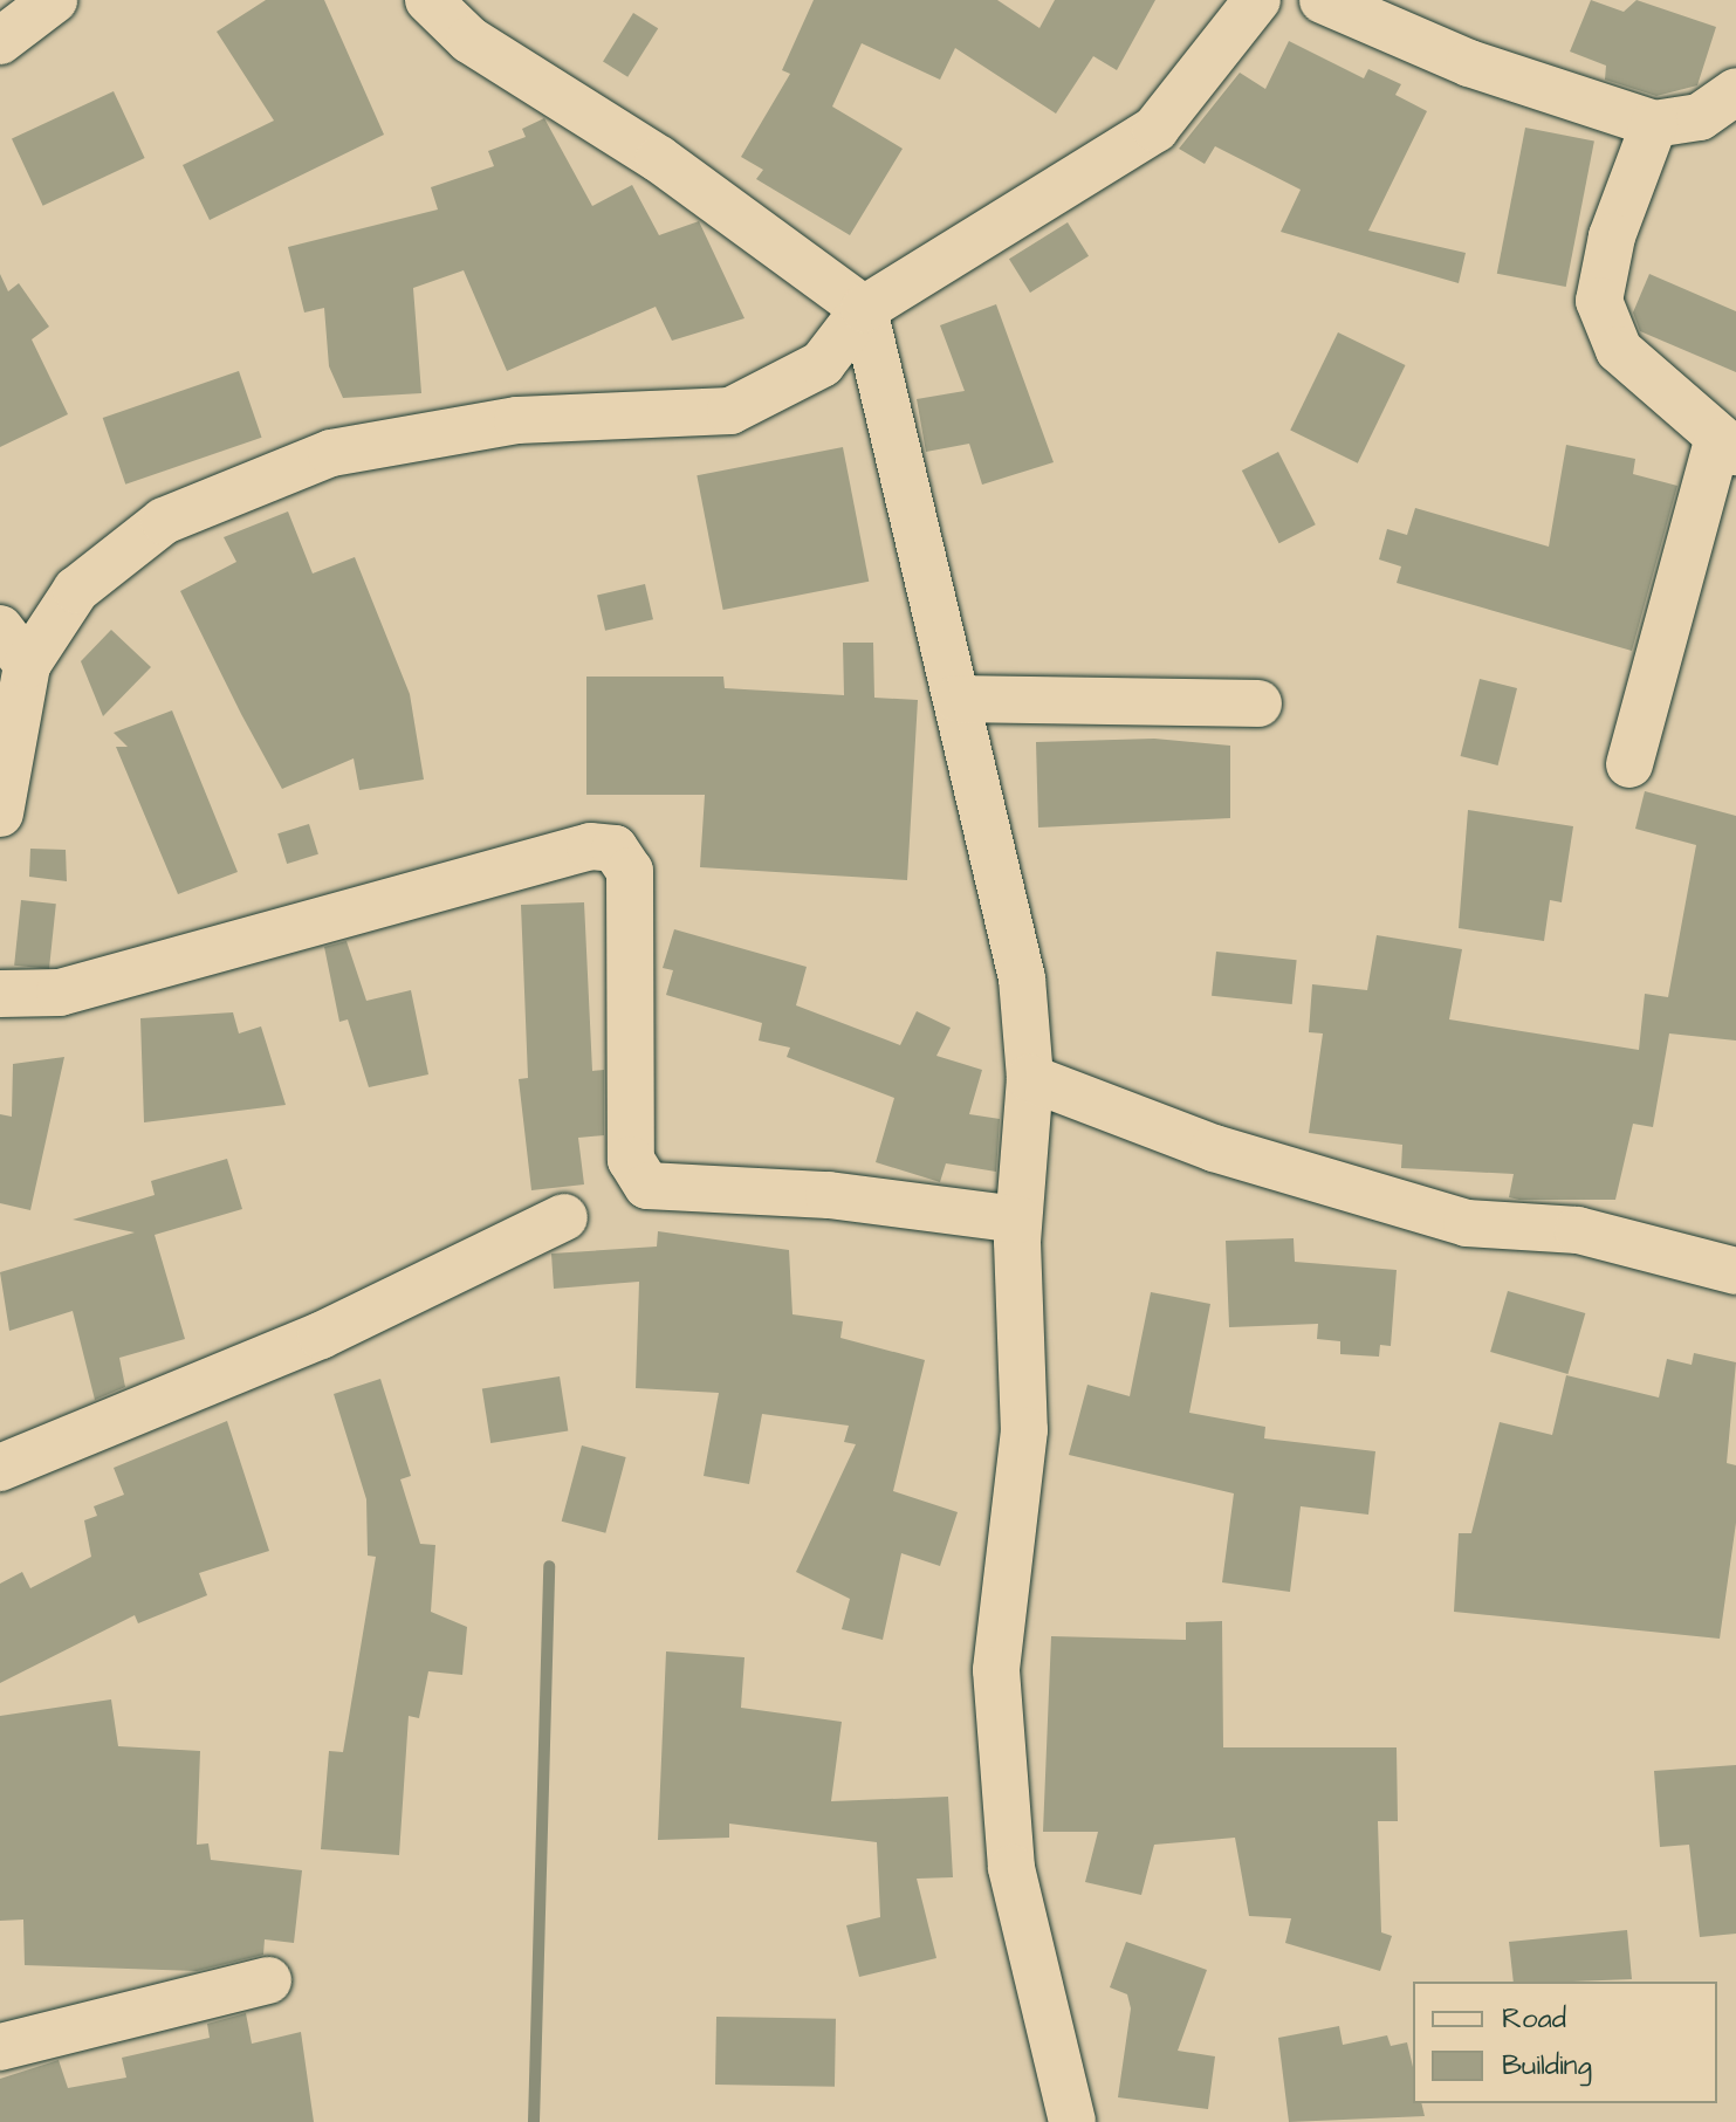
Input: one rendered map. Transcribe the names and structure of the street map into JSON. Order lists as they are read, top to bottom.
{
  "legend": ["Road", "Building"]
}
